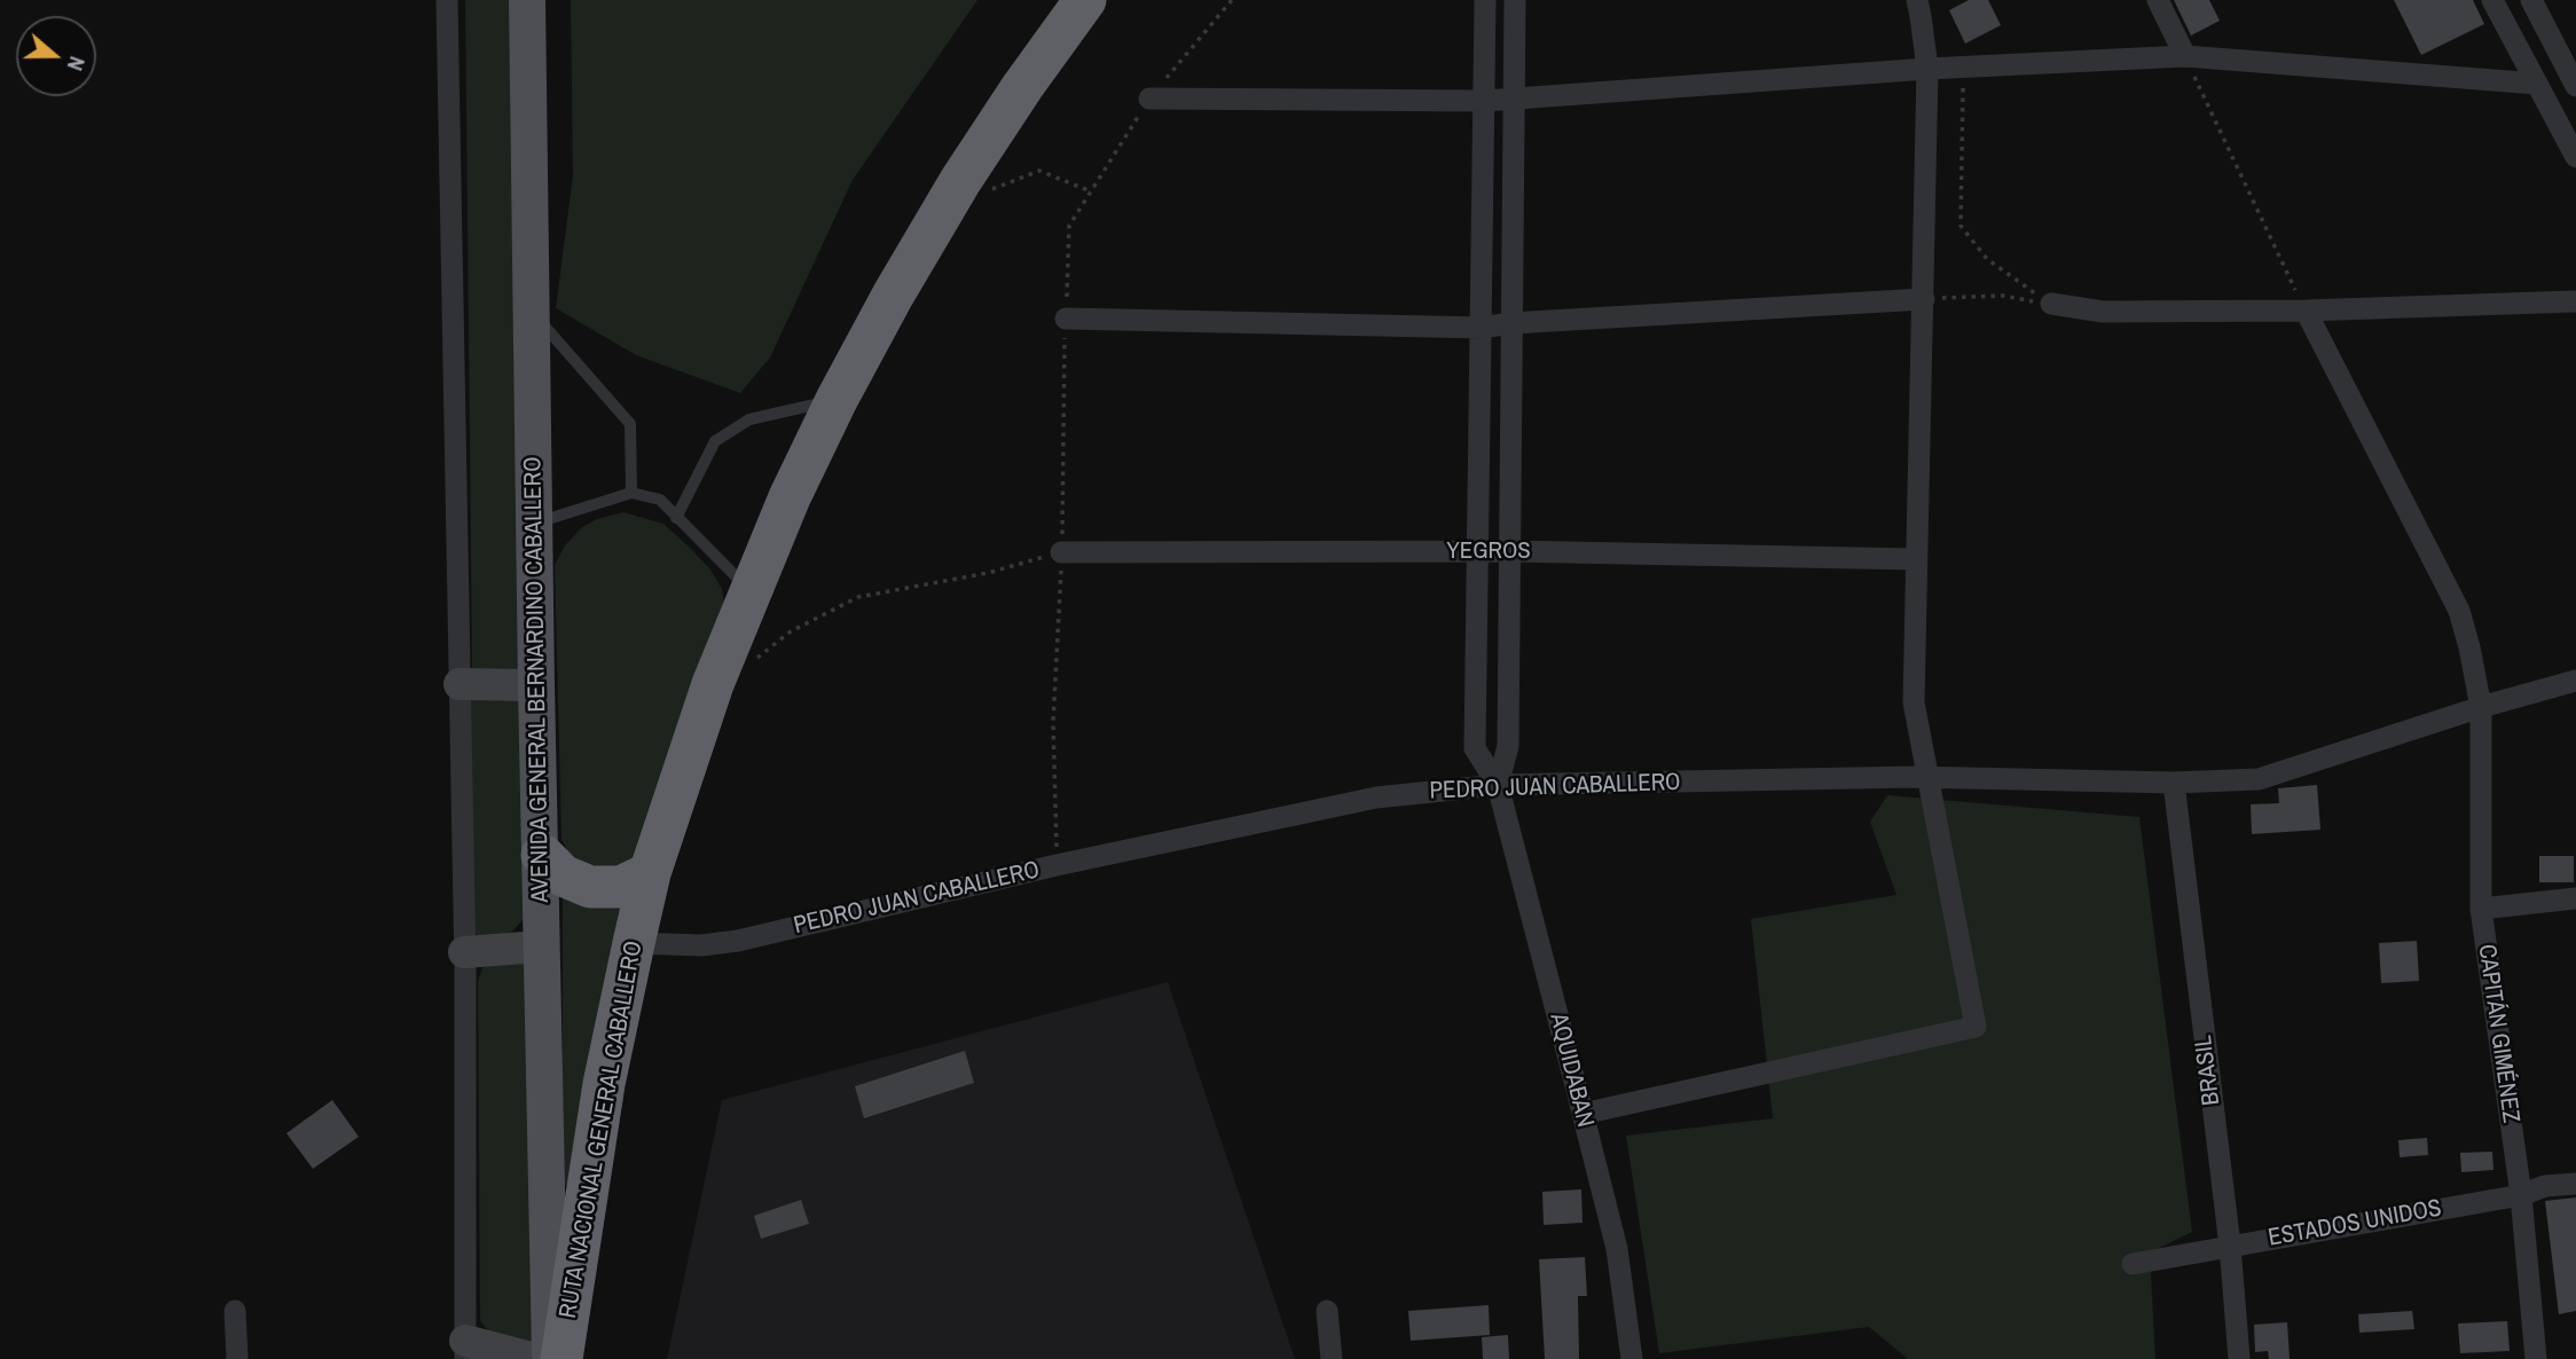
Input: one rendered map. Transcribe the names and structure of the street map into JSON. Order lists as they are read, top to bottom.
{
  "streets": {
    "highway": ["RUTA NACIONAL GENERAL CABALLERO"],
    "main road": ["AVENIDA GENERAL BERNARDINO CABALLERO"],
    "street": [
      "YEGROS",
      "PEDRO JUAN CABALLERO",
      "CAPITÁN GIMÉNEZ",
      "AQUIDABAN",
      "BRASIL",
      "ESTADOS UNIDOS"
    ]
  },
  "crossings": [
    ["PEDRO JUAN CABALLERO", "CAPITÁN GIMÉNEZ"],
    ["PEDRO JUAN CABALLERO", "AQUIDABAN"],
    ["PEDRO JUAN CABALLERO", "BRASIL"],
    ["PEDRO JUAN CABALLERO", "RUTA NACIONAL GENERAL CABALLERO"],
    ["CAPITÁN GIMÉNEZ", "ESTADOS UNIDOS"],
    ["BRASIL", "ESTADOS UNIDOS"]
  ],
  "north": "right"
}
